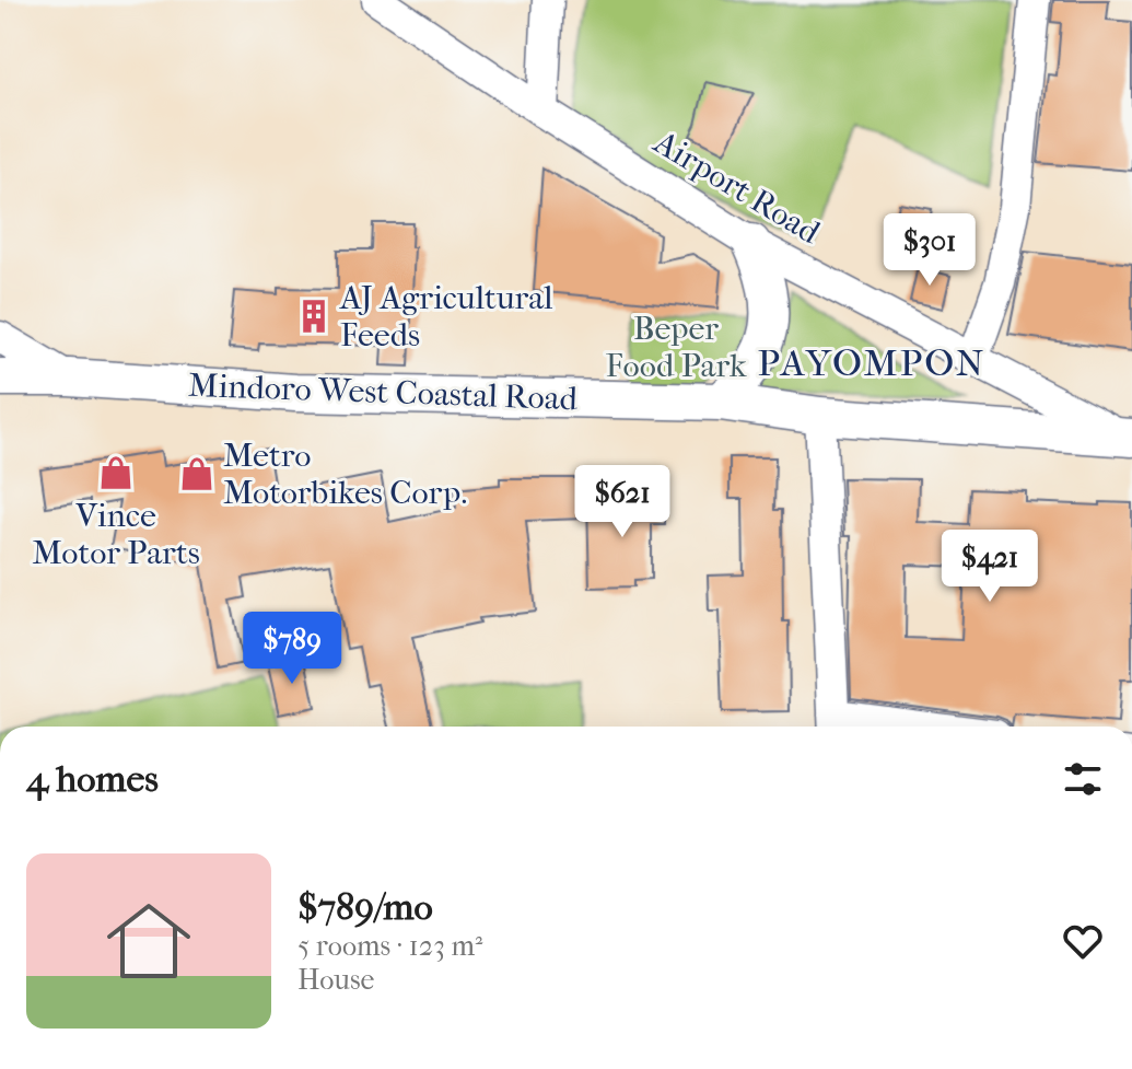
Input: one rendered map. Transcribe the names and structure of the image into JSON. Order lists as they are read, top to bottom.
{
  "streets": {
    "main road": ["Mindoro West Coastal Road"],
    "street": ["Airport Road"]
  },
  "crossings": [
    ["Airport Road", "Mindoro West Coastal Road"]
  ],
  "districts": ["PAYOMPON"],
  "parks": ["Beper Food Park"],
  "places": {
    "building": ["AJ Agricultural Feeds"],
    "shop": ["Vince Motor Parts", "Metro Motorbikes Corp."]
  },
  "page": {
    "price": [
      "$301",
      "$621",
      "$421",
      "$789"
    ],
    "heading": "4 homes",
    "list": [
      {
        "name": "$789/mo",
        "note": "5 rooms · 123 m² · House"
      }
    ]
  }
}
